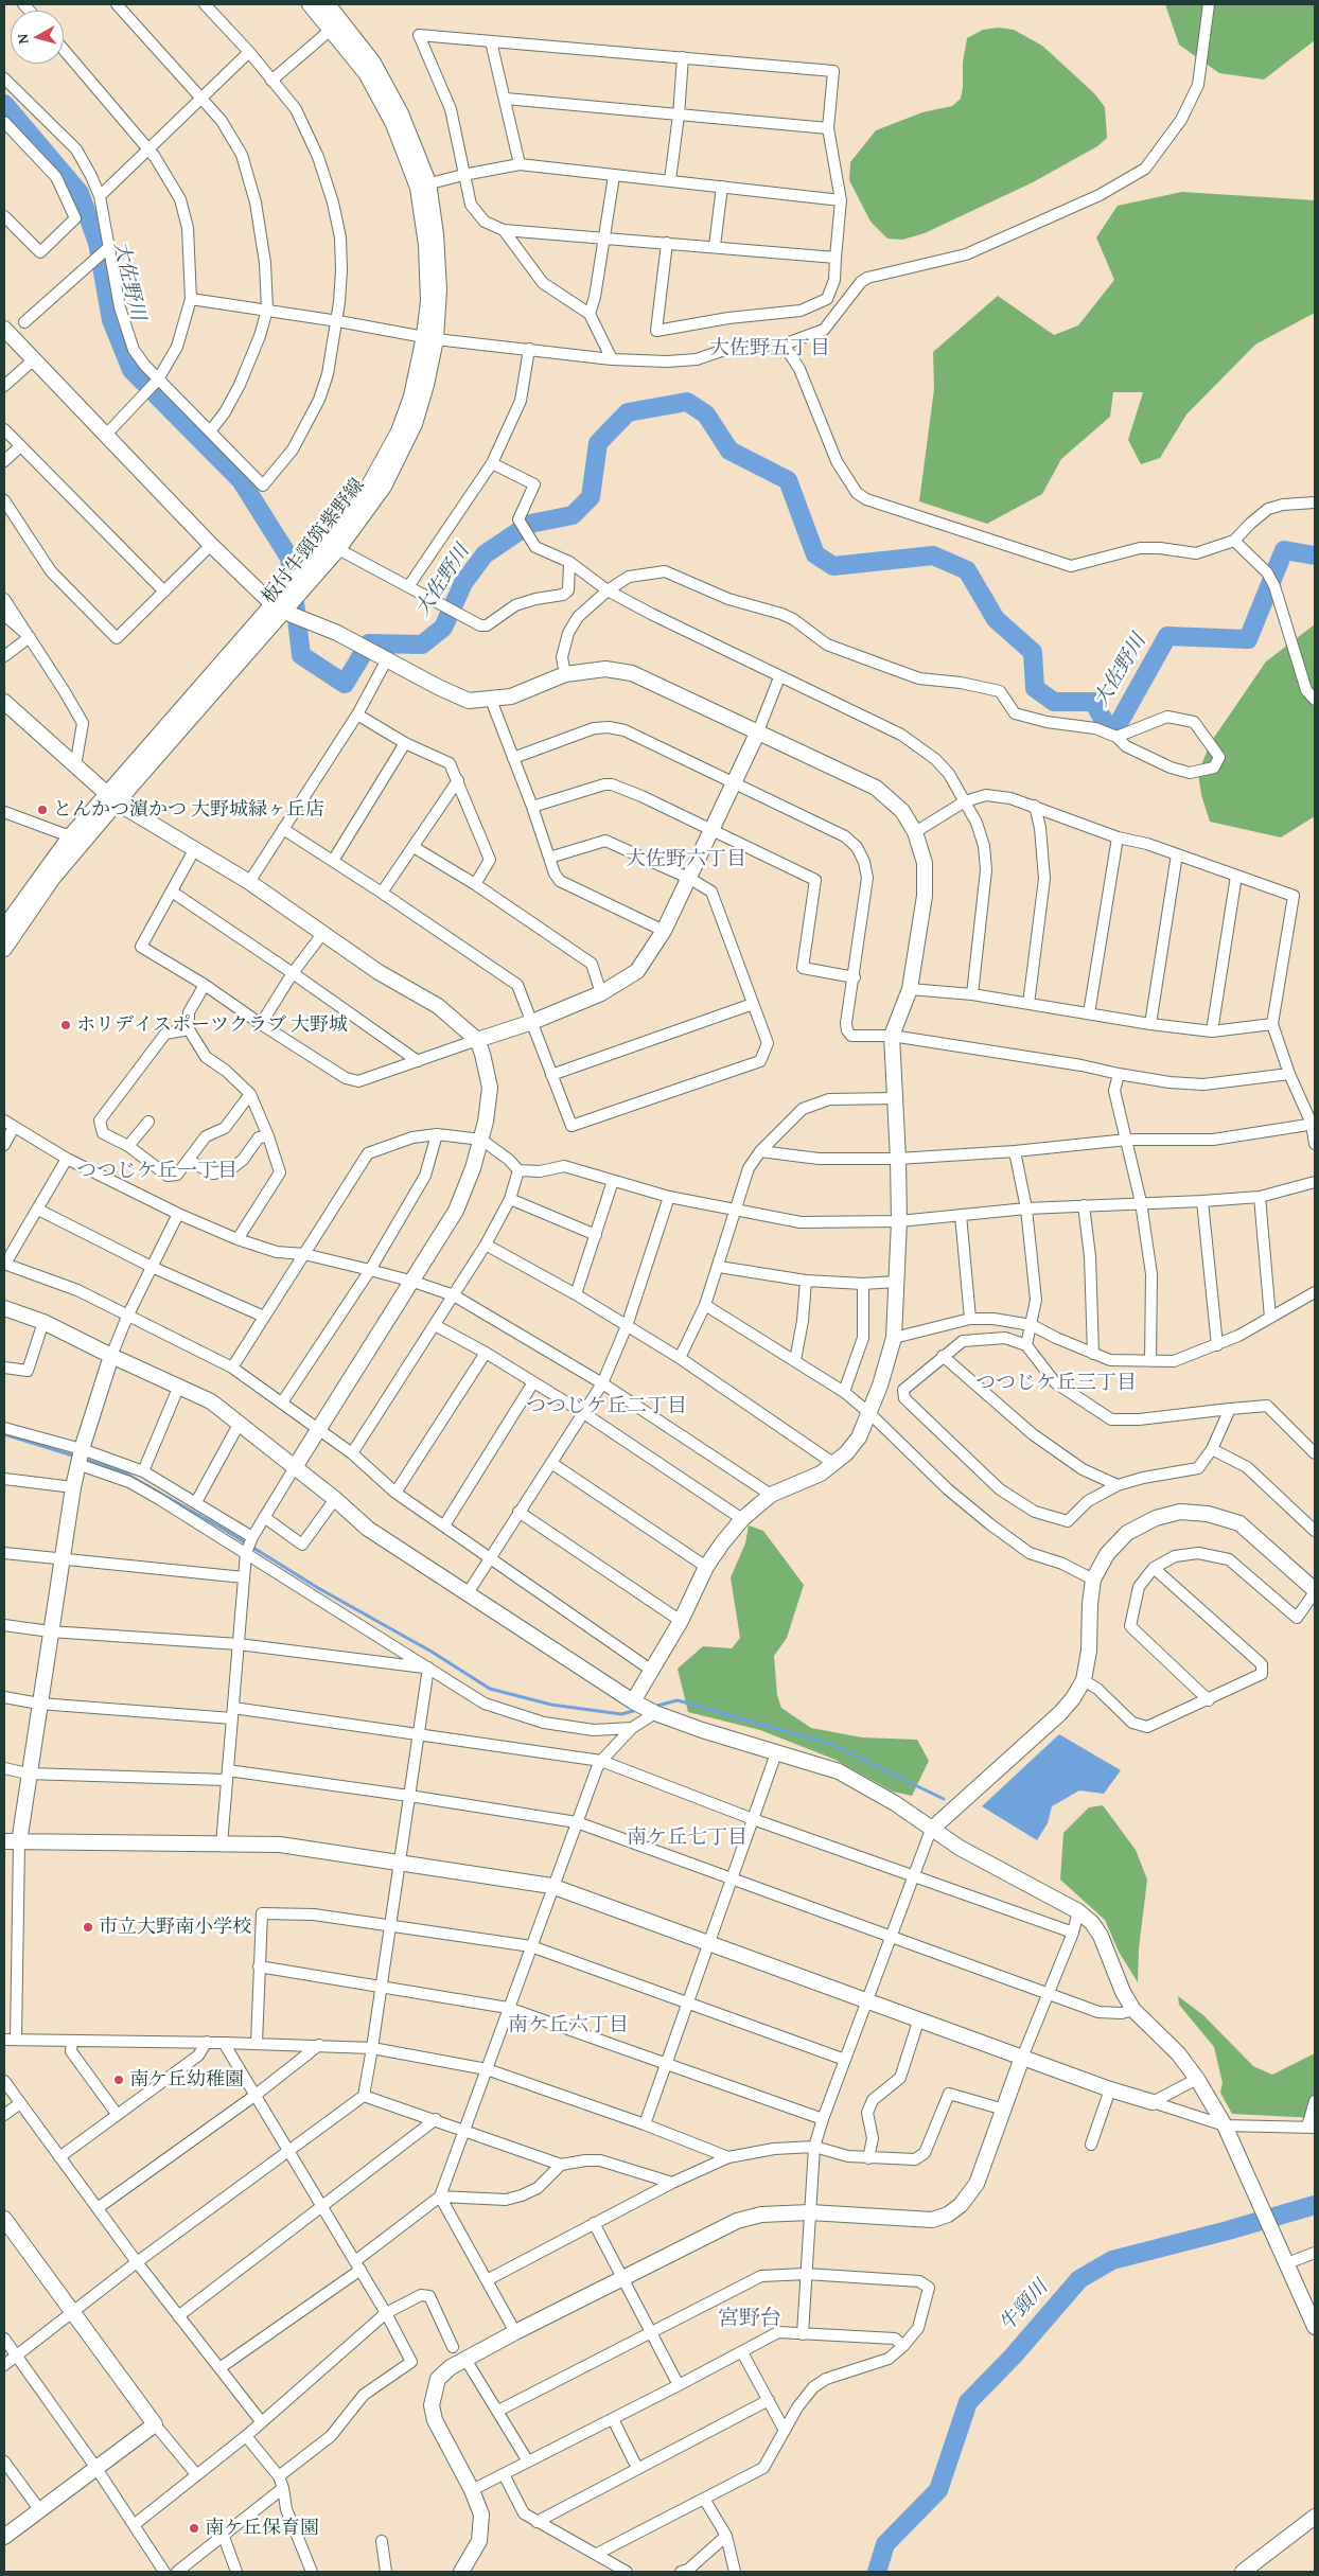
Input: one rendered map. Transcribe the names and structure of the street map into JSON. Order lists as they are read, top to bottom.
{
  "streets": {
    "street": ["板付牛頸筑紫野線"]
  },
  "districts": [
    "大佐野五丁目",
    "大佐野六丁目",
    "つつじケ丘一丁目",
    "つつじケ丘三丁目",
    "つつじケ丘二丁目",
    "南ケ丘七丁目",
    "南ケ丘六丁目",
    "宮野台"
  ],
  "water": ["大佐野川", "牛頸川"],
  "places": [
    "とんかつ濵かつ 大野城緑ヶ丘店",
    "ホリデイスポーツクラブ 大野城",
    "市立大野南小学校",
    "南ケ丘幼稚園",
    "南ケ丘保育園"
  ],
  "north": "left"
}
